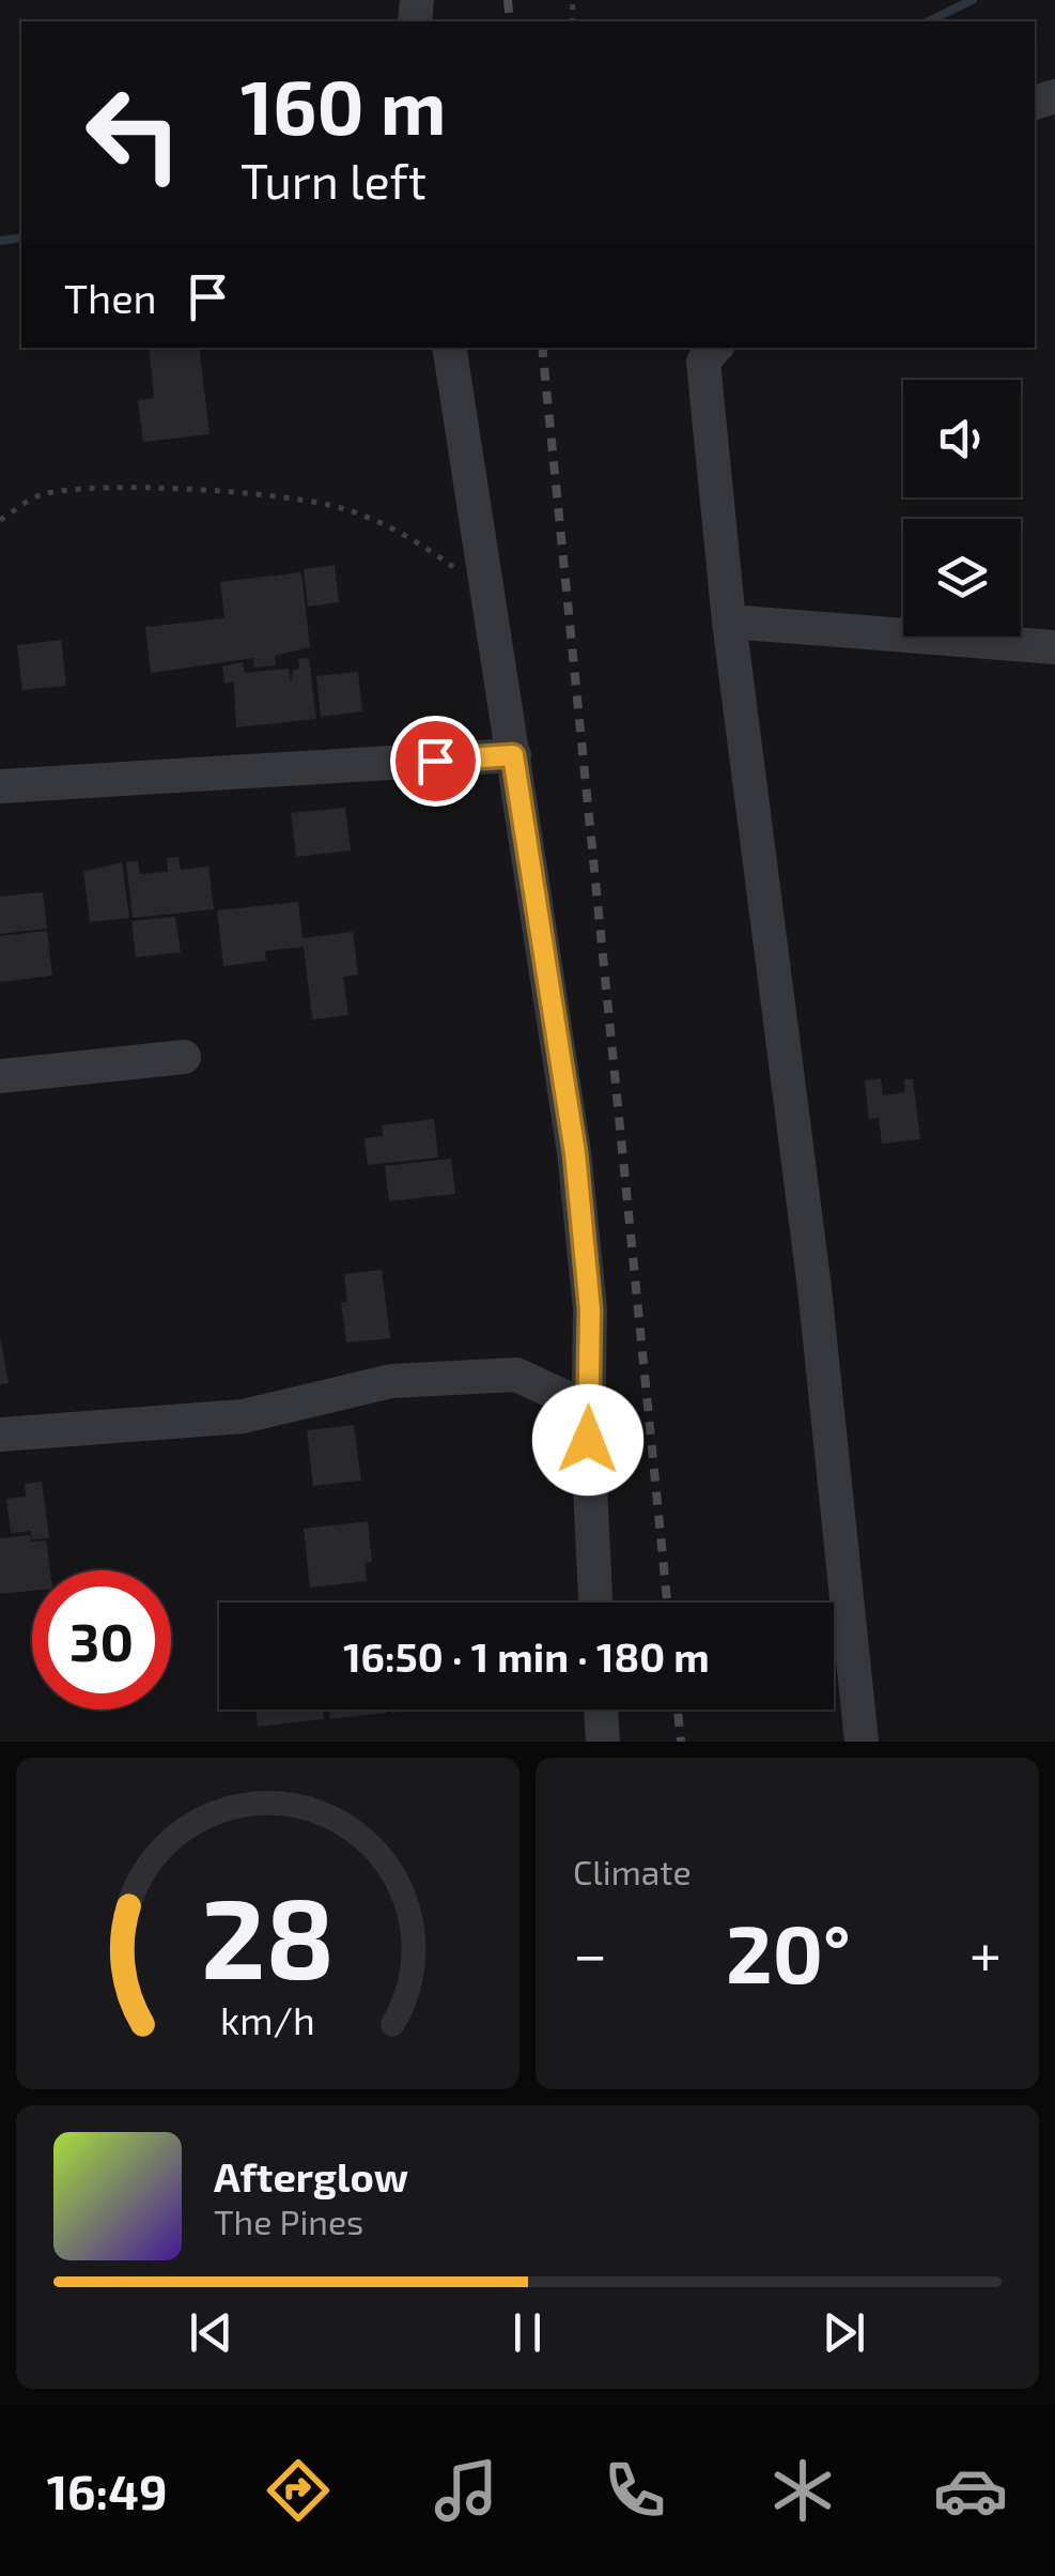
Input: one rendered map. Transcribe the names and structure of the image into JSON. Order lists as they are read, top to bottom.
{
  "page": {
    "turn": ["160 m", "Turn left"],
    "then": "Then",
    "limit": "30",
    "trip": "16:50 · 1 min · 180 m",
    "tile": "Climate",
    "heat": ["−", "20°", "+"],
    "song": ["Afterglow", "The Pines"],
    "tabs": "16:49",
    "gauge": ["28", "km/h"]
  }
}
